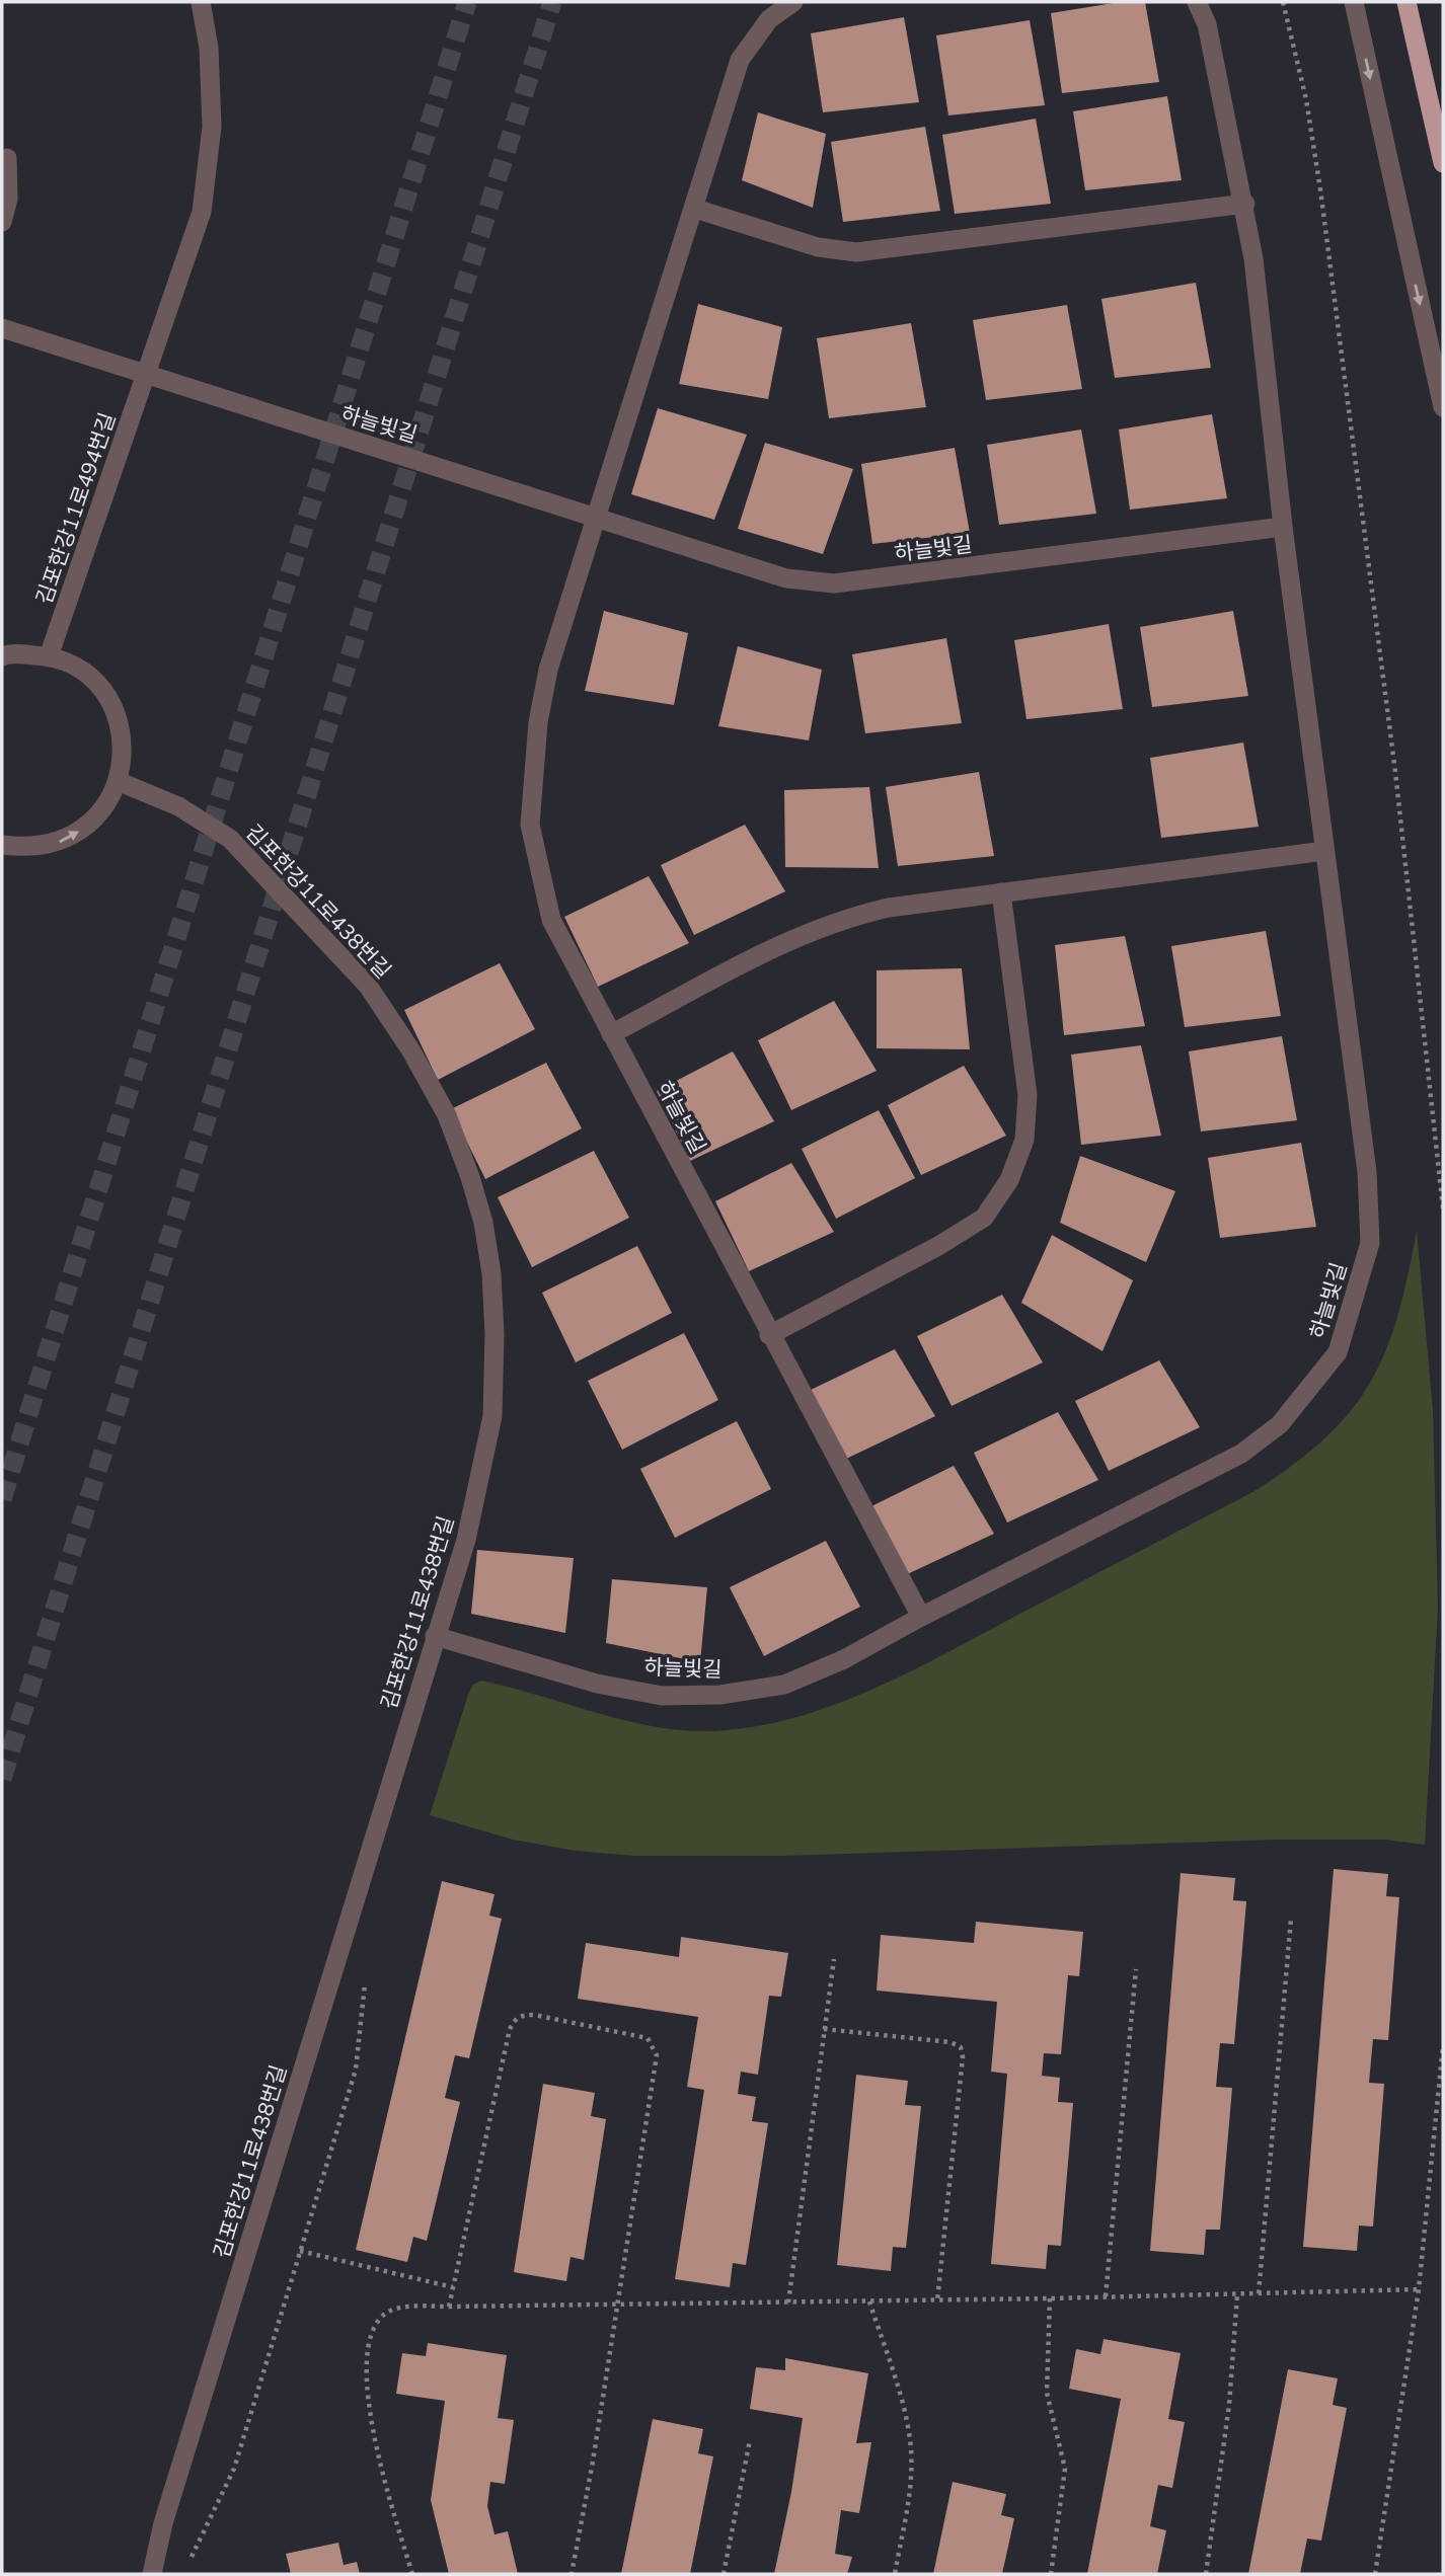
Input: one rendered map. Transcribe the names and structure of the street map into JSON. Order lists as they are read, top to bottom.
{
  "streets": {
    "street": ["하늘빛길", "김포한강11로494번길", "김포한강11로438번길"]
  },
  "crossings": [
    ["하늘빛길", "김포한강11로494번길"],
    ["하늘빛길", "김포한강11로438번길"]
  ]
}
